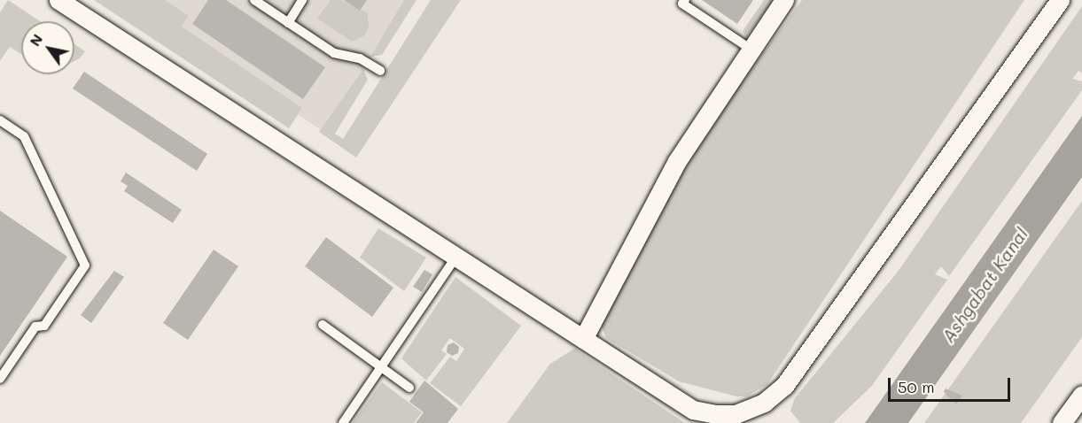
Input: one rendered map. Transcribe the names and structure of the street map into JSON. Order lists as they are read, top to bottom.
{
  "water": ["Ashgabat Kanal"],
  "scale_bar": "50 m",
  "north": "top left"
}
